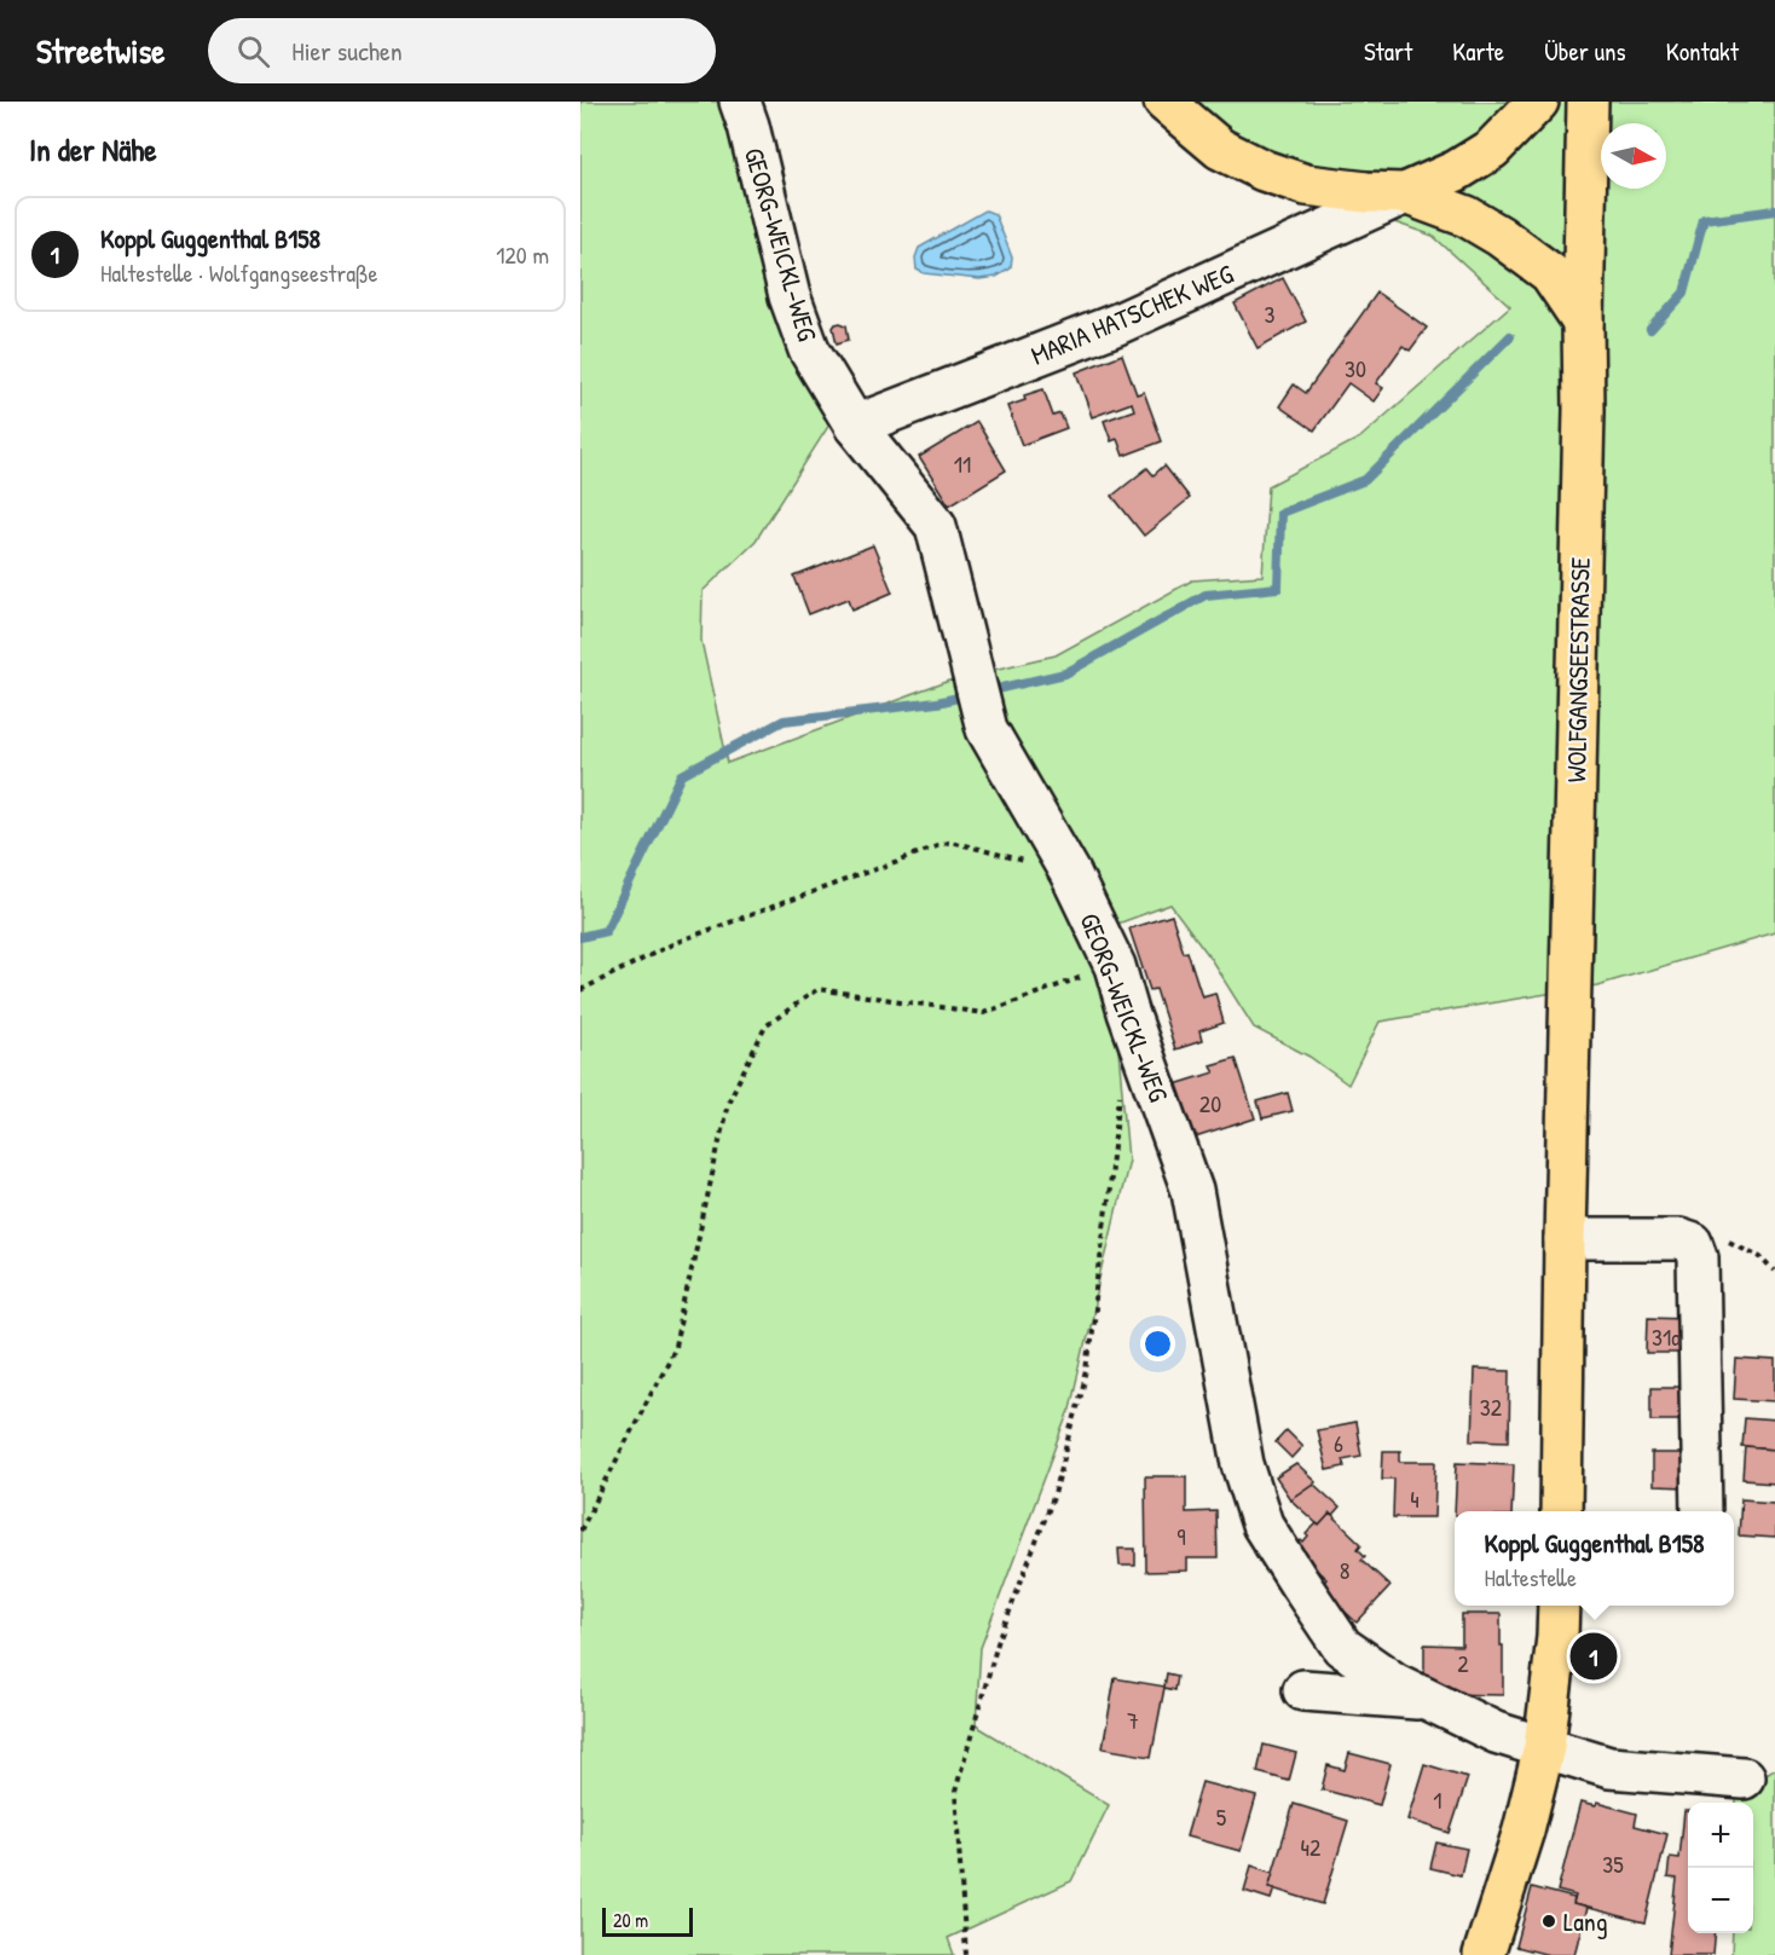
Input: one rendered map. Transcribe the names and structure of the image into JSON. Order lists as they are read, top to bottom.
{
  "streets": {
    "main road": ["WOLFGANGSEESTRASSE"],
    "street": ["GEORG-WEICKL-WEG", "MARIA HATSCHEK WEG"]
  },
  "crossings": [
    ["GEORG-WEICKL-WEG", "MARIA HATSCHEK WEG"]
  ],
  "places": ["Lang"],
  "house_numbers": [
    "3",
    "30",
    "11",
    "20",
    "31a",
    "32",
    "6",
    "4",
    "9",
    "8",
    "2",
    "7",
    "1",
    "5",
    "42",
    "35"
  ],
  "scale_bar": "20 m",
  "north": "right",
  "page": {
    "header": "Streetwise",
    "search": "Hier suchen",
    "nav": [
      "Start",
      "Karte",
      "Über uns",
      "Kontakt"
    ],
    "heading": "In der Nähe",
    "list": [
      {
        "mark": "1",
        "name": "Koppl Guggenthal B158",
        "note": "Haltestelle · Wolfgangseestraße",
        "value": "120 m"
      }
    ],
    "popup": ["Koppl Guggenthal B158", "Haltestelle"],
    "pins": "1",
    "map_buttons": ["+", "−"],
    "scale": "20 m"
  }
}
